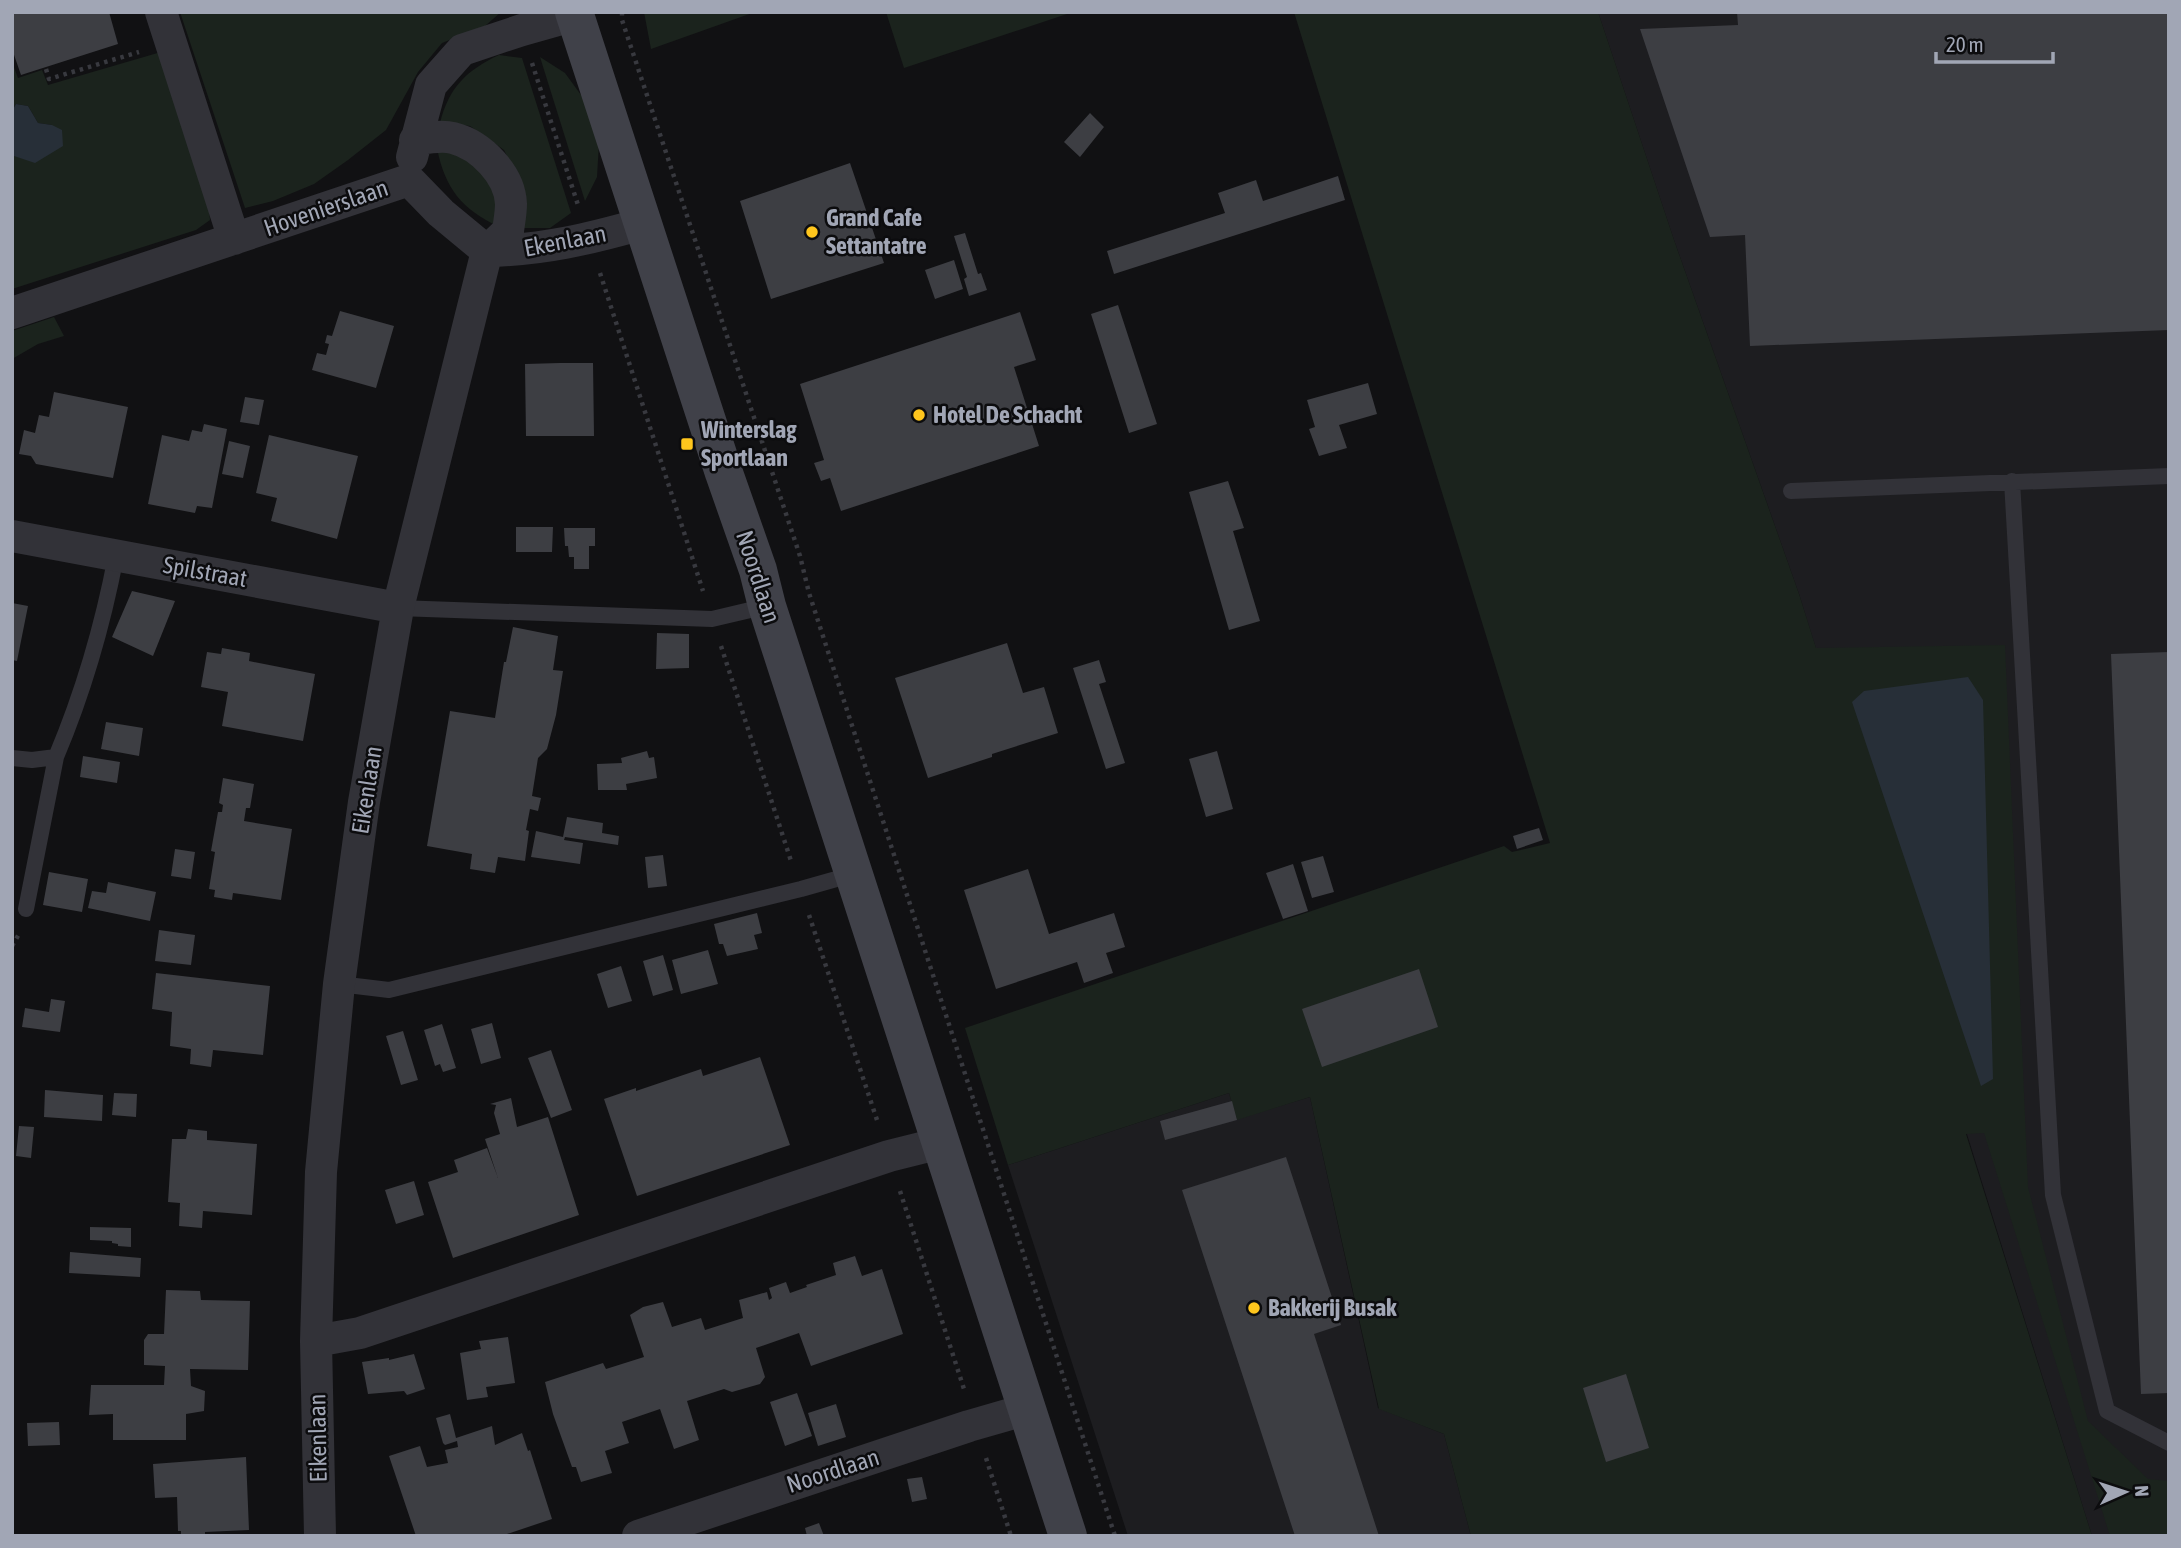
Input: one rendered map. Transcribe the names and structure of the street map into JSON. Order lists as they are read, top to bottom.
{
  "streets": {
    "street": [
      "Hovenierslaan",
      "Ekenlaan",
      "Spilstraat",
      "Noordlaan",
      "Eikenlaan"
    ]
  },
  "crossings": [
    ["Hovenierslaan", "Noordlaan"],
    ["Hovenierslaan", "Eikenlaan"],
    ["Ekenlaan", "Noordlaan"],
    ["Ekenlaan", "Eikenlaan"],
    ["Spilstraat", "Eikenlaan"]
  ],
  "places": {
    "other": ["Grand Cafe Settantatre", "Hotel De Schacht", "Bakkerij Busak"],
    "transit": ["Winterslag Sportlaan"]
  },
  "scale_bar": "20 m",
  "north": "right"
}
